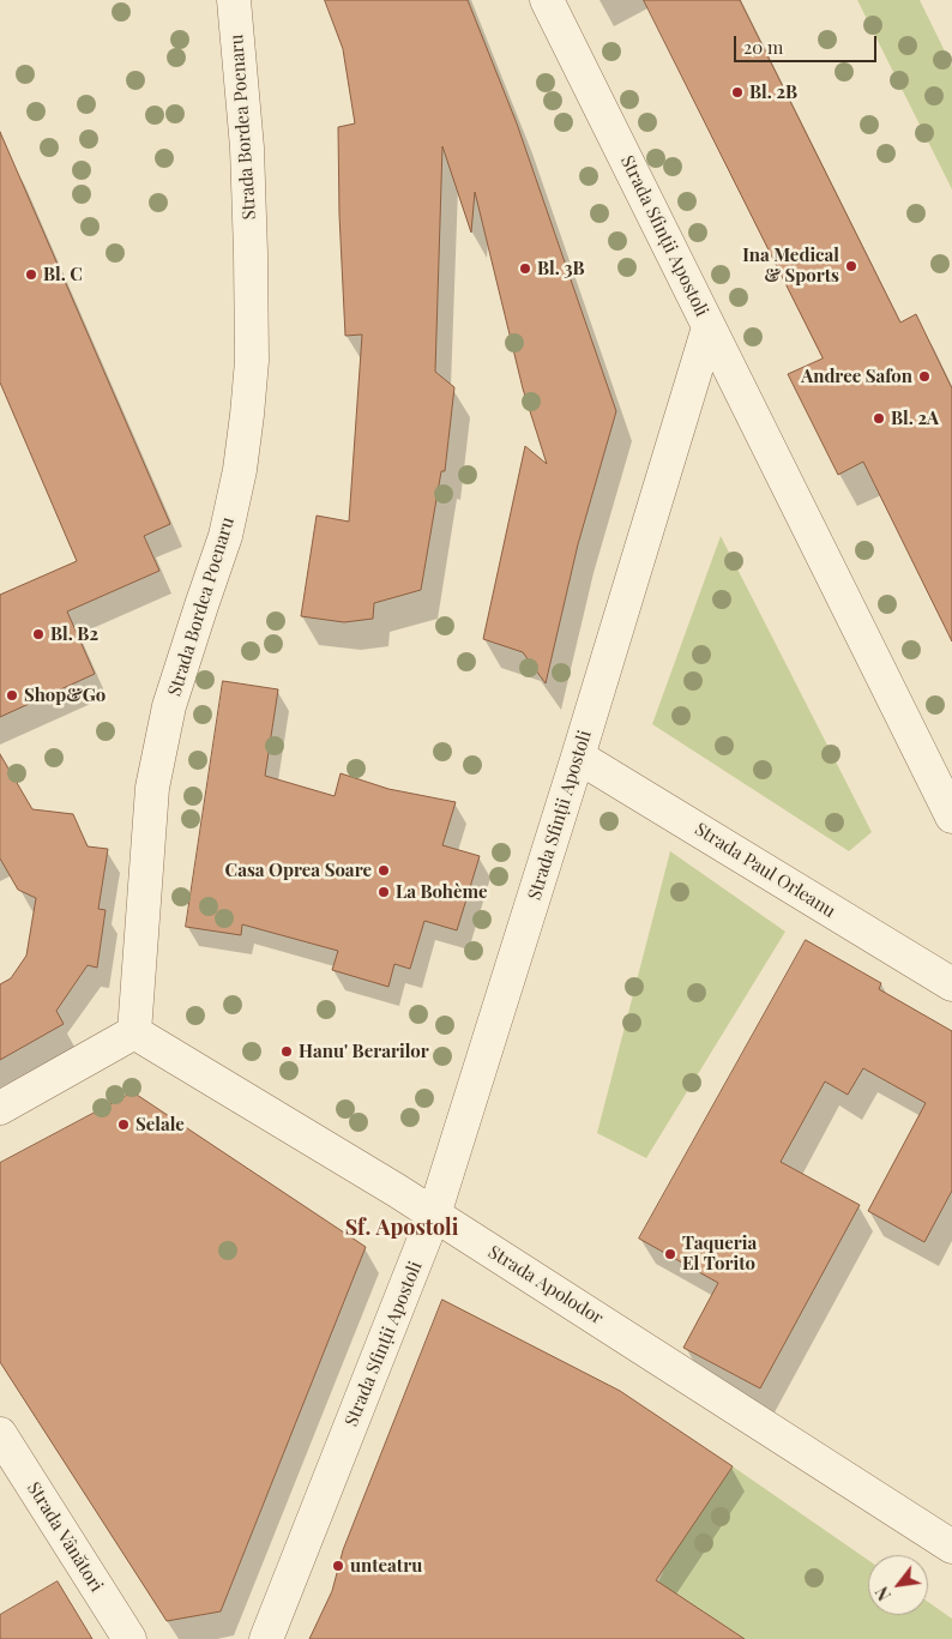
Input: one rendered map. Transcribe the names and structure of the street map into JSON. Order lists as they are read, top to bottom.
{
  "streets": {
    "street": [
      "Strada Bordea Poenaru",
      "Strada Sfinții Apostoli",
      "Strada Paul Orleanu",
      "Strada Apolodor",
      "Strada Vânători"
    ]
  },
  "crossings": [
    ["Strada Bordea Poenaru", "Strada Apolodor"],
    ["Strada Sfinții Apostoli", "Strada Paul Orleanu"],
    ["Strada Sfinții Apostoli", "Strada Apolodor"]
  ],
  "districts": ["Sf. Apostoli"],
  "places": [
    "Bl. 2B",
    "Ina Medical & Sports",
    "Bl. 3B",
    "Bl. C",
    "Andree Safon",
    "Bl. 2A",
    "Bl. B2",
    "Shop&Go",
    "Casa Oprea Soare",
    "La Bohème",
    "Hanu' Berarilor",
    "Selale",
    "Taqueria El Torito",
    "unteatru"
  ],
  "scale_bar": "20 m",
  "north": "bottom left"
}
